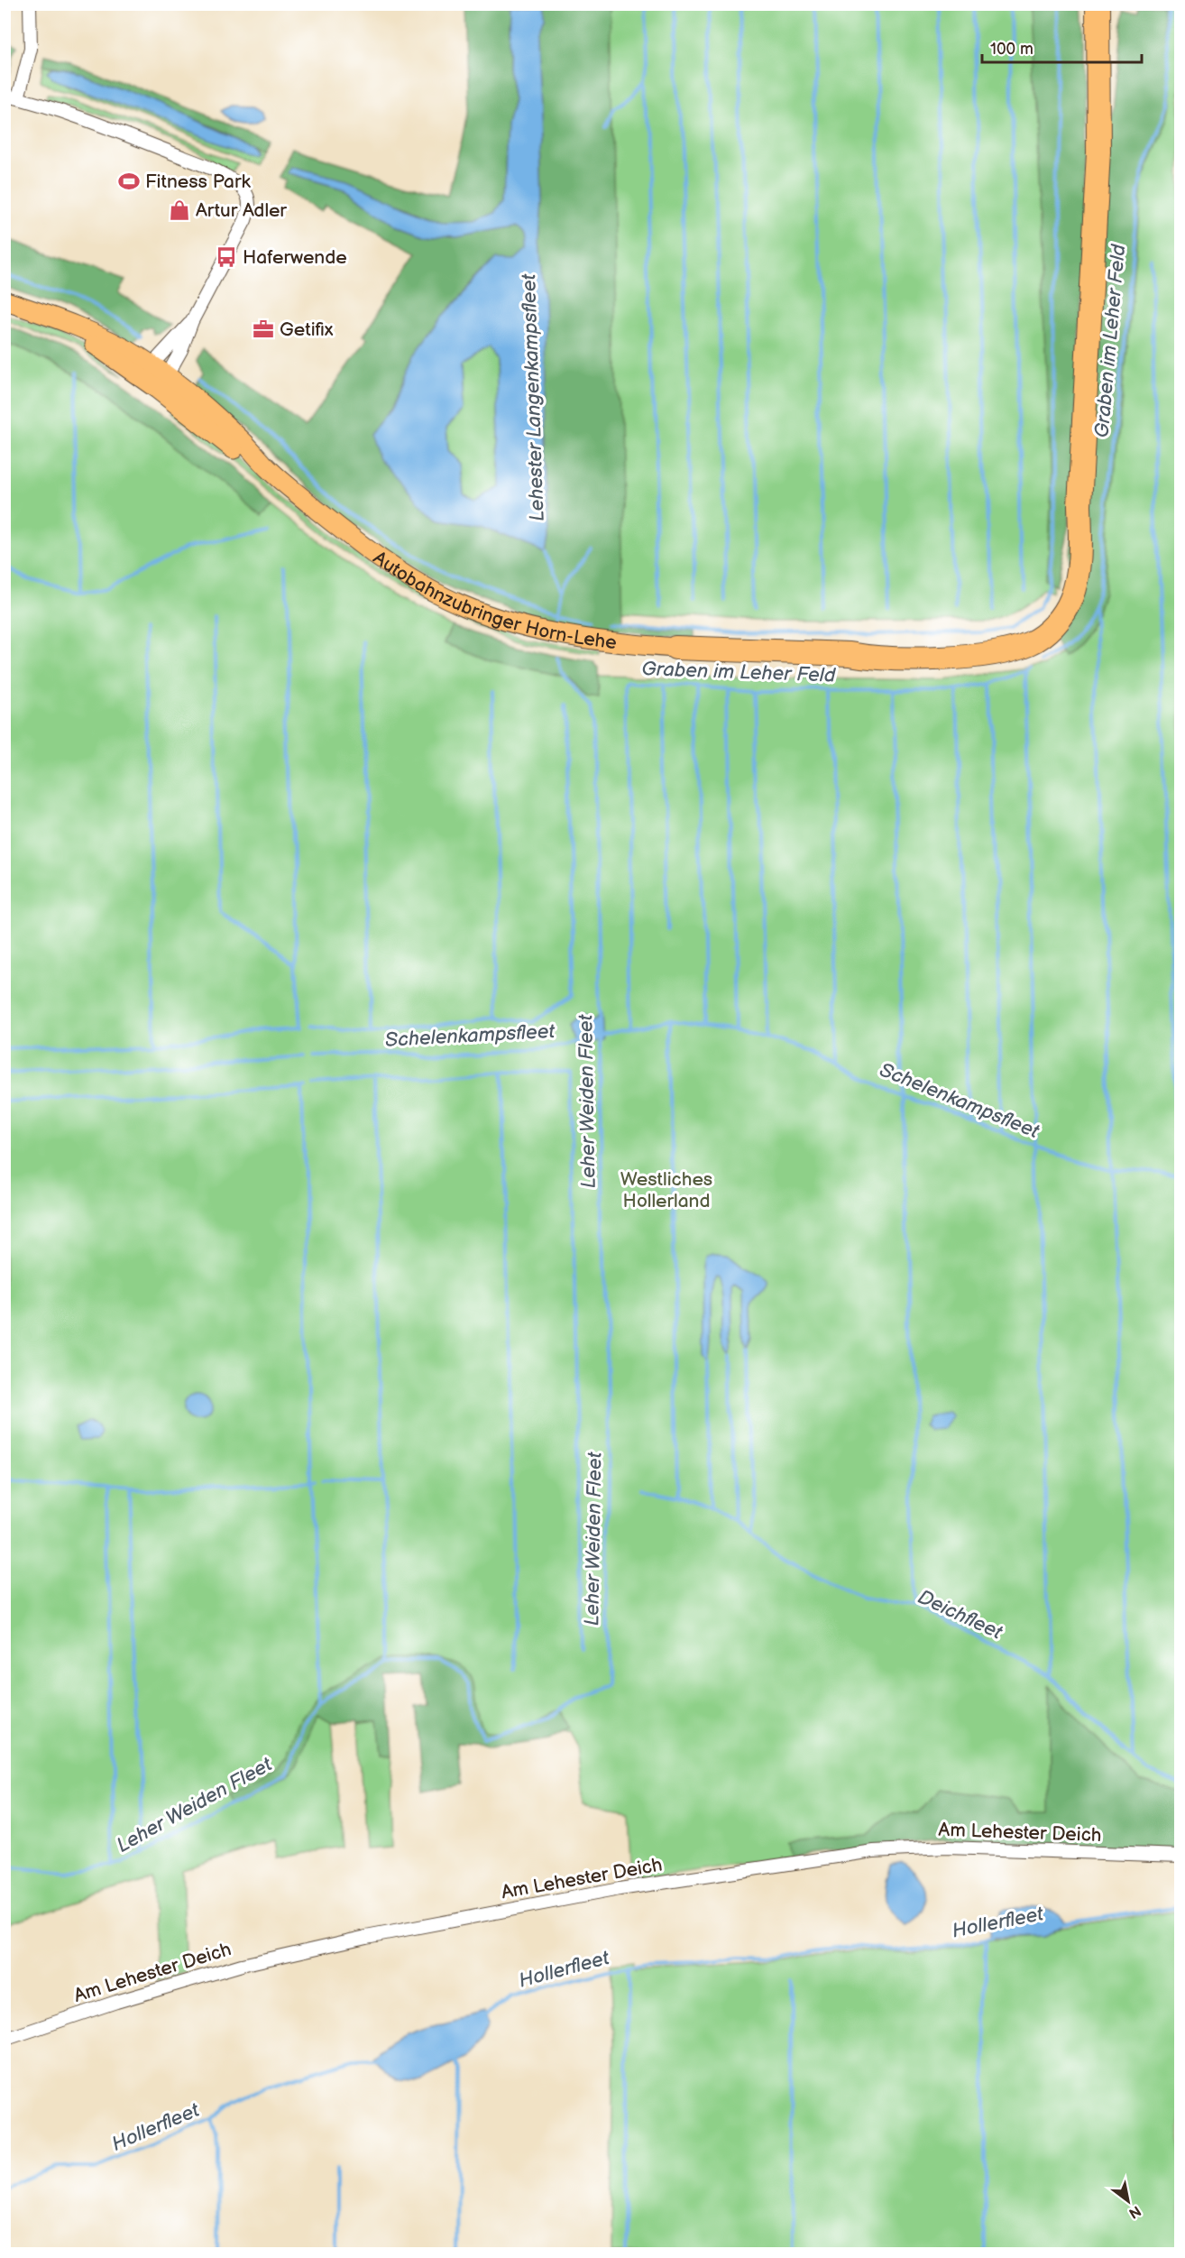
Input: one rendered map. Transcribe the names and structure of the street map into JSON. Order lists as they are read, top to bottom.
{
  "streets": {
    "highway": ["Autobahnzubringer Horn-Lehe"],
    "street": ["Am Lehester Deich"]
  },
  "water": [
    "Graben im Leher Feld",
    "Lehester Langenkampsfleet",
    "Schelenkampsfleet",
    "Leher Weiden Fleet",
    "Deichfleet",
    "Hollerfleet"
  ],
  "parks": ["Westliches Hollerland"],
  "places": {
    "sports": ["Fitness Park"],
    "shop": ["Artur Adler"],
    "bus stop": ["Haferwende"],
    "office": ["Getifix"]
  },
  "scale_bar": "100 m",
  "north": "bottom right"
}
